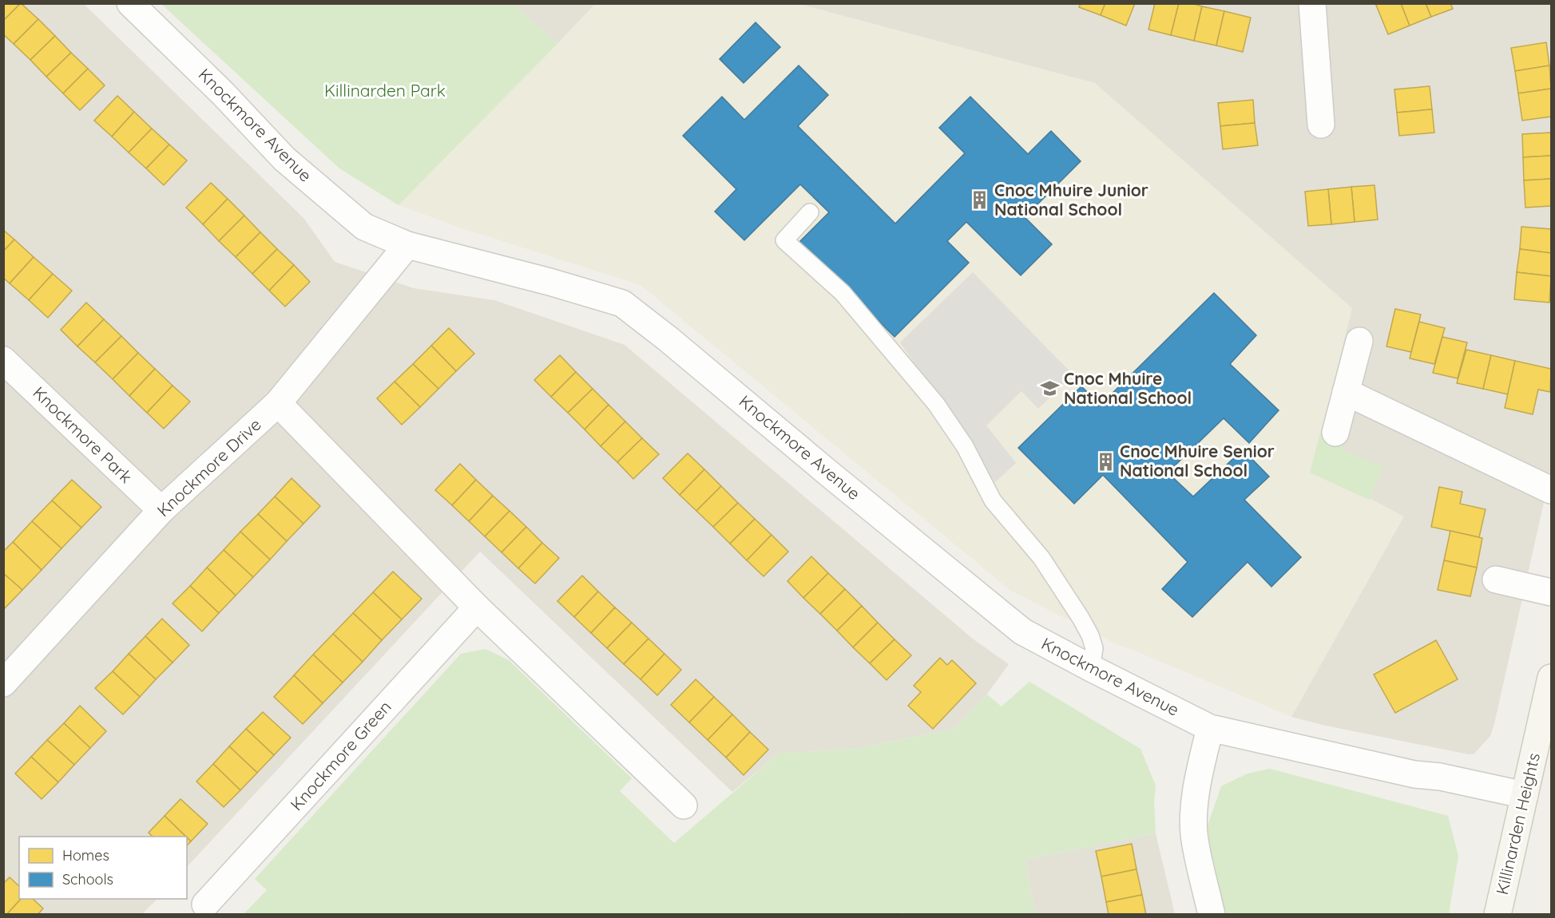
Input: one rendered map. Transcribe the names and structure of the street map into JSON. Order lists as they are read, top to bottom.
{
  "streets": {
    "street": [
      "Knockmore Avenue",
      "Knockmore Park",
      "Knockmore Drive",
      "Knockmore Green",
      "Killinarden Heights"
    ]
  },
  "crossings": [
    ["Knockmore Avenue", "Knockmore Drive"],
    ["Knockmore Avenue", "Killinarden Heights"],
    ["Knockmore Park", "Knockmore Drive"]
  ],
  "parks": ["Killinarden Park"],
  "places": {
    "building": ["Cnoc Mhuire Junior National School", "Cnoc Mhuire Senior National School"],
    "school or university": ["Cnoc Mhuire National School"]
  },
  "legend": ["Homes", "Schools"]
}
